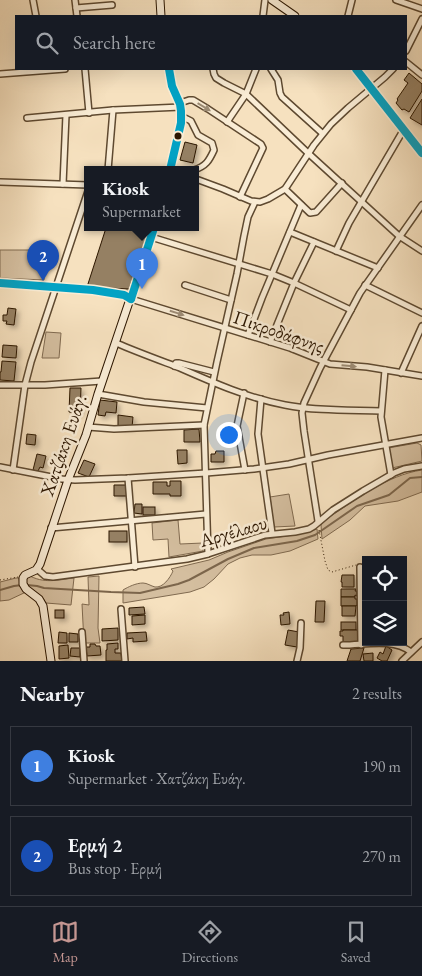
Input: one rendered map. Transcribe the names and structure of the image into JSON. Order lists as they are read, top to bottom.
{
  "streets": {
    "street": ["Πικροδάφνης", "Χατζάκη Ευάγ.", "Αρχέλαου"]
  },
  "crossings": [
    ["Πικροδάφνης", "Χατζάκη Ευάγ."],
    ["Χατζάκη Ευάγ.", "Αρχέλαου"]
  ],
  "page": {
    "search": "Search here",
    "popup": ["Kiosk", "Supermarket"],
    "pins": ["2", "1"],
    "heading": ["Nearby", "2 results"],
    "list": [
      {
        "mark": "1",
        "name": "Kiosk",
        "note": "Supermarket · Χατζάκη Ευάγ.",
        "value": "190 m"
      },
      {
        "mark": "2",
        "name": "Ερμή 2",
        "note": "Bus stop · Ερμή",
        "value": "270 m"
      }
    ],
    "nav": ["Map", "Directions", "Saved"]
  }
}
